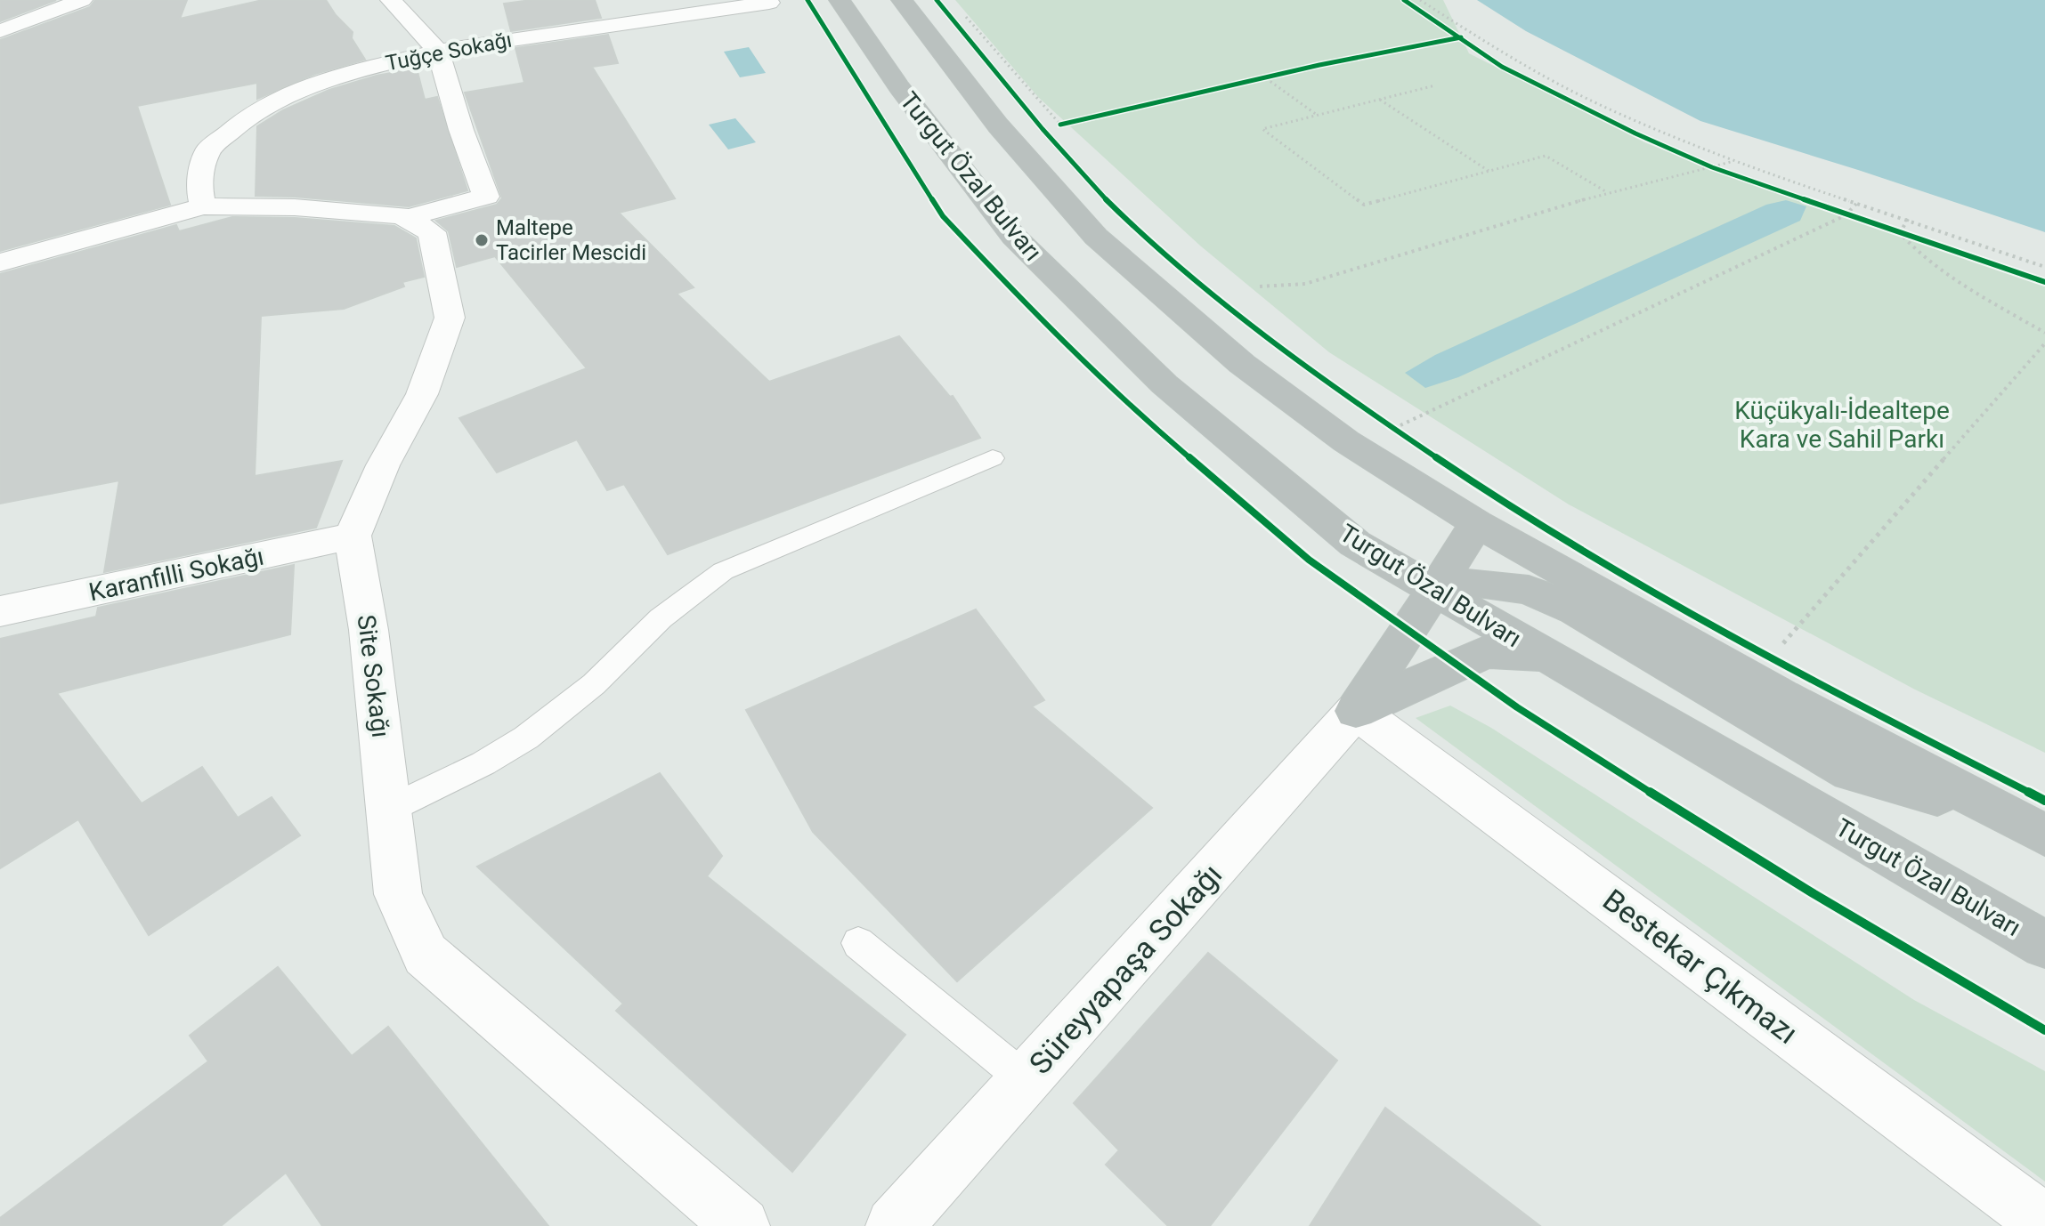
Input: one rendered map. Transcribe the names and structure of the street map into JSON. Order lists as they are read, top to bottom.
{
  "streets": {
    "highway": ["Turgut Özal Bulvarı"],
    "street": [
      "Tuğçe Sokağı",
      "Karanfilli Sokağı",
      "Site Sokağı",
      "Bestekar Çıkmazı",
      "Süreyyapaşa Sokağı"
    ]
  },
  "crossings": [
    ["Karanfilli Sokağı", "Site Sokağı"],
    ["Bestekar Çıkmazı", "Süreyyapaşa Sokağı"]
  ],
  "parks": ["Küçükyalı-İdealtepe Kara ve Sahil Parkı"],
  "places": ["Maltepe Tacirler Mescidi"]
}
